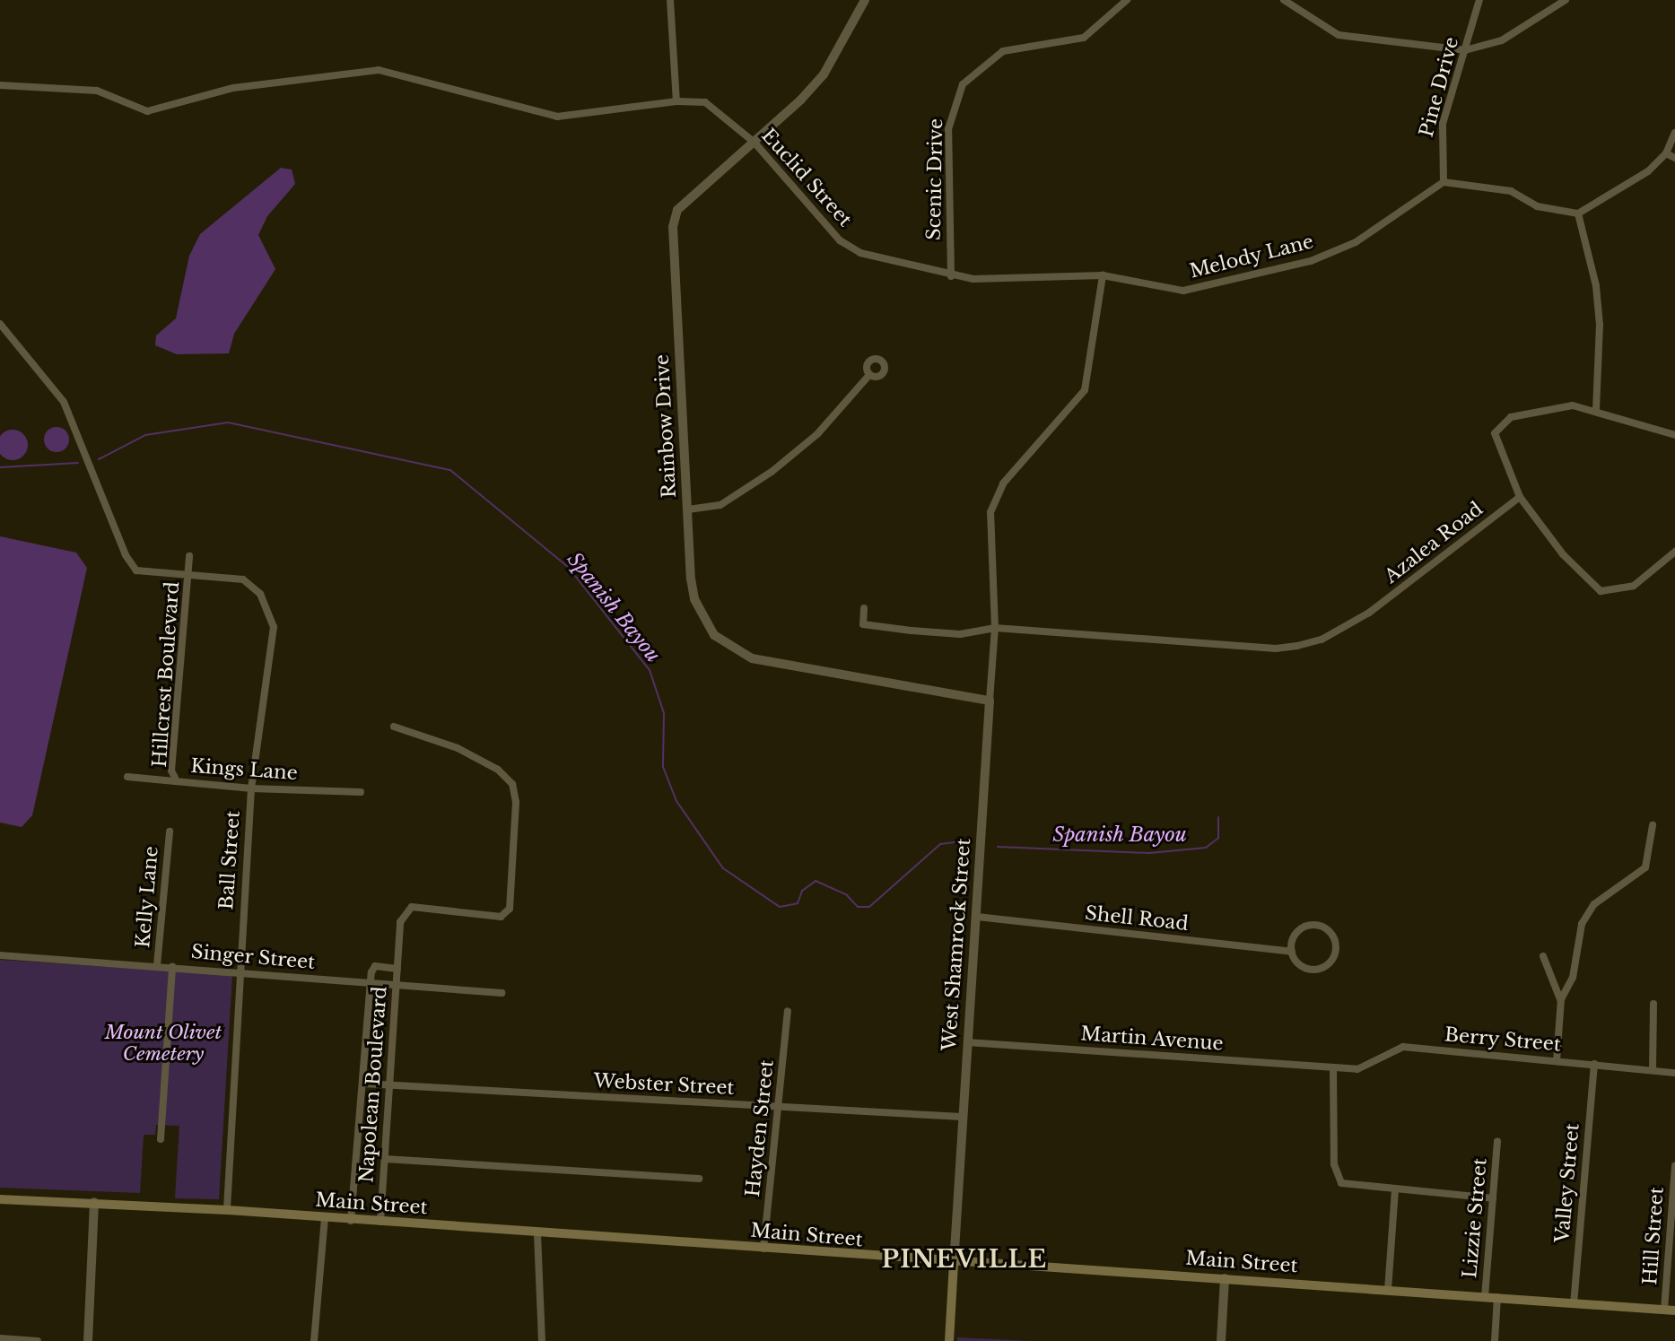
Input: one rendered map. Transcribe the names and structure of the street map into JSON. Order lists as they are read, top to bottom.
{
  "streets": {
    "main road": ["Main Street"],
    "street": [
      "Pine Drive",
      "Euclid Street",
      "Scenic Drive",
      "Melody Lane",
      "Rainbow Drive",
      "Azalea Road",
      "Hillcrest Boulevard",
      "Kings Lane",
      "Ball Street",
      "Kelly Lane",
      "Shell Road",
      "West Shamrock Street",
      "Singer Street",
      "Martin Avenue",
      "Berry Street",
      "Napolean Boulevard",
      "Webster Street",
      "Hayden Street",
      "Valley Street",
      "Lizzie Street",
      "Hill Street"
    ]
  },
  "crossings": [
    ["Pine Drive", "Melody Lane"],
    ["Euclid Street", "Scenic Drive"],
    ["Euclid Street", "Melody Lane"],
    ["Euclid Street", "Rainbow Drive"],
    ["Scenic Drive", "Melody Lane"],
    ["Melody Lane", "West Shamrock Street"],
    ["Rainbow Drive", "West Shamrock Street"],
    ["Azalea Road", "West Shamrock Street"],
    ["Hillcrest Boulevard", "Kings Lane"],
    ["Hillcrest Boulevard", "Ball Street"],
    ["Kings Lane", "Ball Street"],
    ["Ball Street", "Singer Street"],
    ["Ball Street", "Main Street"],
    ["Kelly Lane", "Singer Street"],
    ["Shell Road", "West Shamrock Street"],
    ["West Shamrock Street", "Martin Avenue"],
    ["West Shamrock Street", "Webster Street"],
    ["West Shamrock Street", "Main Street"],
    ["Singer Street", "Napolean Boulevard"],
    ["Martin Avenue", "Berry Street"],
    ["Berry Street", "Valley Street"],
    ["Napolean Boulevard", "Webster Street"],
    ["Napolean Boulevard", "Main Street"],
    ["Webster Street", "Hayden Street"],
    ["Hayden Street", "Main Street"],
    ["Valley Street", "Main Street"],
    ["Main Street", "Lizzie Street"],
    ["Main Street", "Hill Street"]
  ],
  "districts": ["PINEVILLE"],
  "water": ["Spanish Bayou"],
  "parks": ["Mount Olivet Cemetery"]
}
